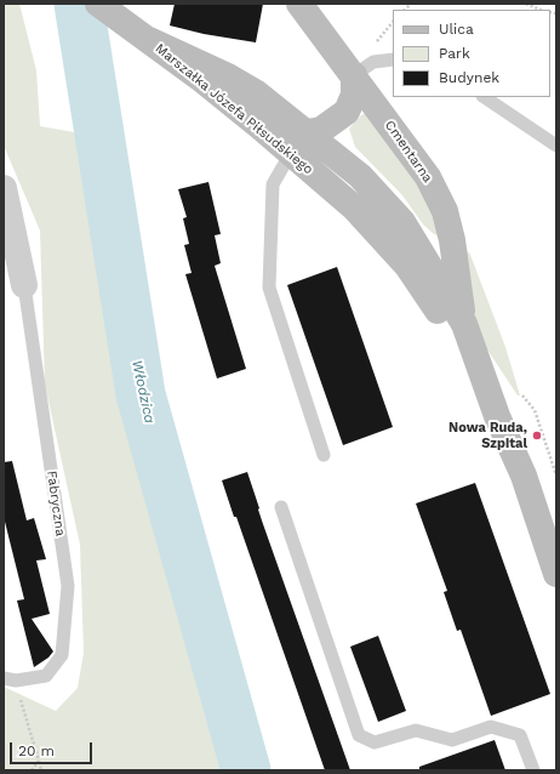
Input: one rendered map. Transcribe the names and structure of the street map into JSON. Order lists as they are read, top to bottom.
{
  "streets": {
    "street": ["Marszałka Józefa Piłsudskiego", "Cmentarna"],
    "lane": ["Fabryczna"]
  },
  "crossings": [
    ["Marszałka Józefa Piłsudskiego", "Cmentarna"]
  ],
  "water": ["Włodzica"],
  "places": ["Nowa Ruda, Szpital"],
  "legend": ["Ulica", "Park", "Budynek"],
  "scale_bar": "20 m"
}
